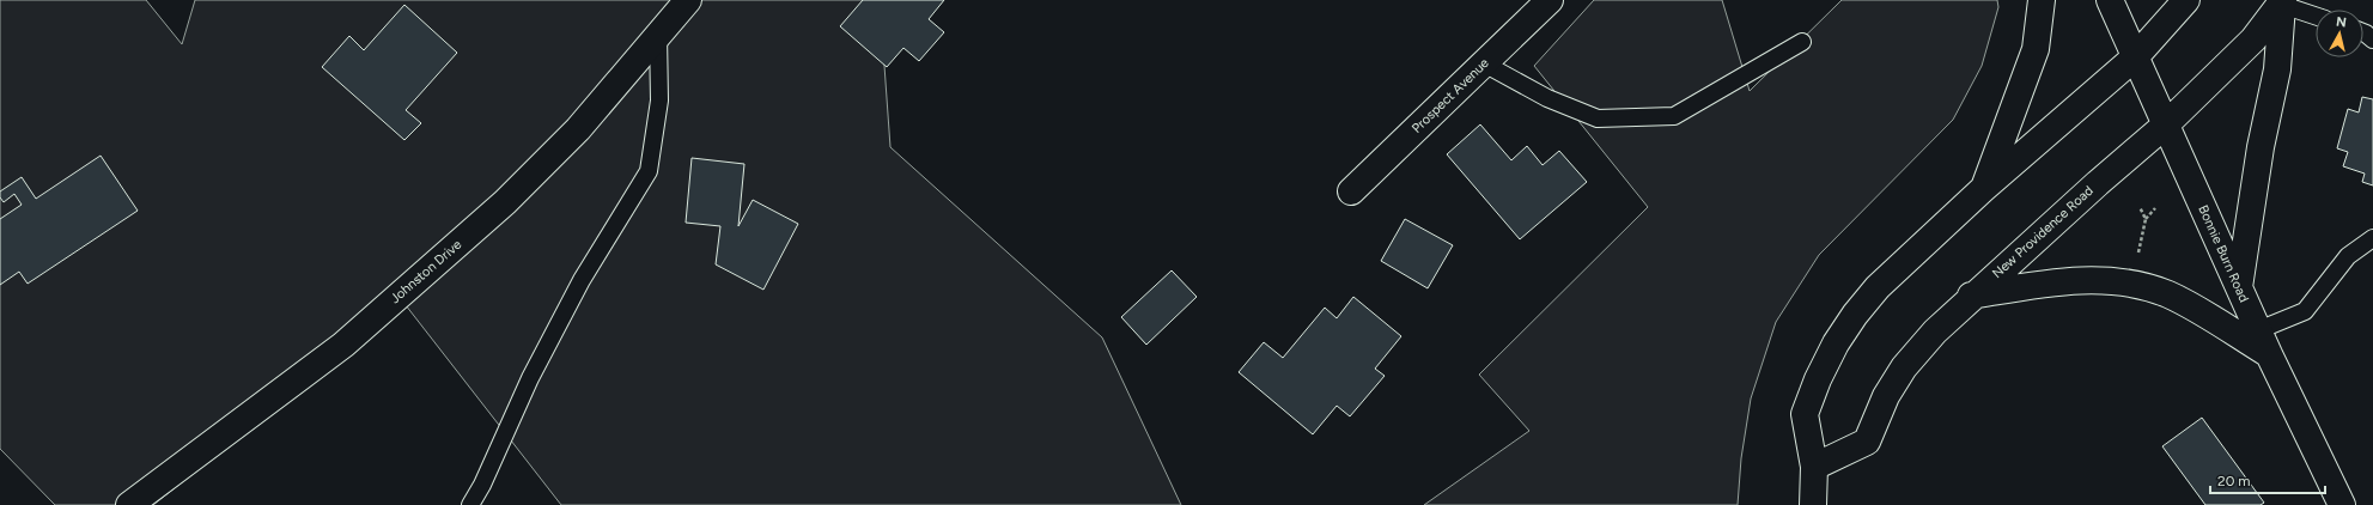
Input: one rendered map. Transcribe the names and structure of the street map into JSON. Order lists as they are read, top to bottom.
{
  "streets": {
    "main road": [
      "Prospect Avenue",
      "New Providence Road",
      "Bonnie Burn Road",
      "Johnston Drive"
    ]
  },
  "crossings": [
    ["New Providence Road", "Bonnie Burn Road"]
  ],
  "scale_bar": "20 m",
  "north": "top"
}
